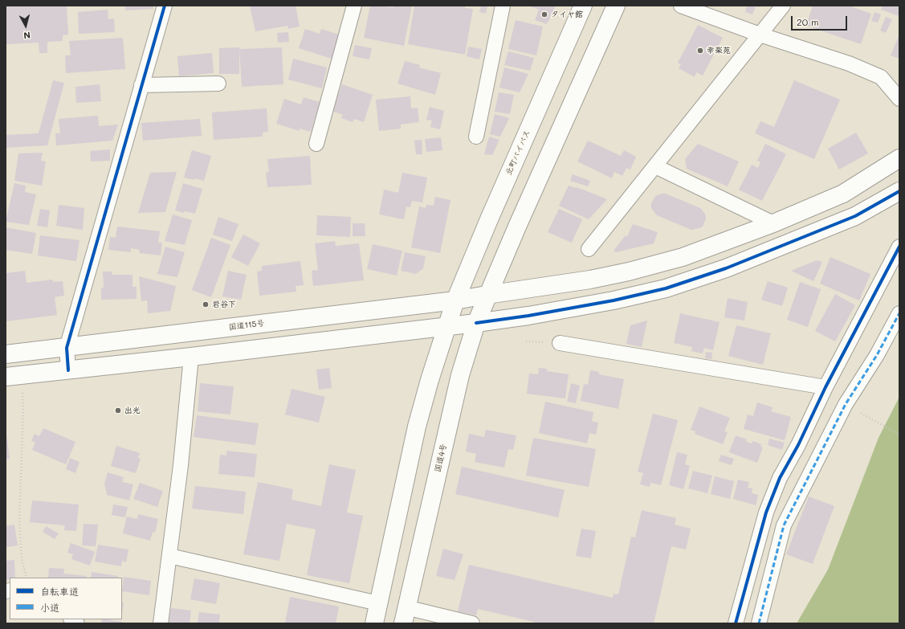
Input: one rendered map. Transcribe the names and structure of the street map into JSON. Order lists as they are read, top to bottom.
{
  "streets": {
    "main road": ["北町バイパス", "国道115号", "国道4号"]
  },
  "crossings": [
    ["北町バイパス", "国道115号"],
    ["国道115号", "国道4号"]
  ],
  "places": [
    "タイヤ館",
    "幸楽苑",
    "岩谷下",
    "出光"
  ],
  "legend": ["自転車道", "小道"],
  "scale_bar": "20 m",
  "north": "bottom"
}
